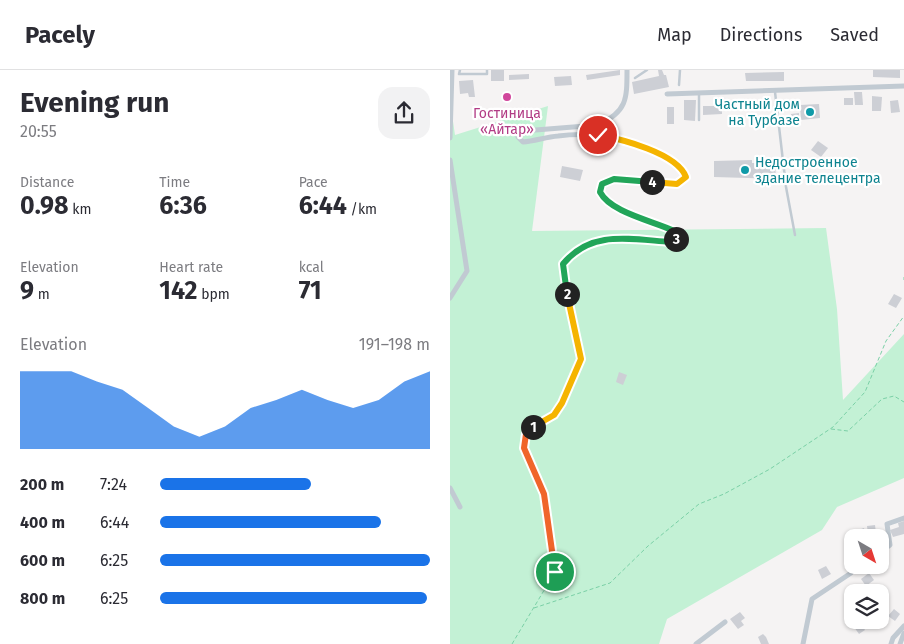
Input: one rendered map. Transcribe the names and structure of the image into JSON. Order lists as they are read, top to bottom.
{
  "places": ["Гостиница «Айтар»", "Частный дом на Турбазе", "Недостроенное здание телецентра"],
  "north": "bottom right",
  "page": {
    "header": "Pacely",
    "nav": ["Map", "Directions", "Saved"],
    "heading": ["Evening run", "20:55"],
    "stats": [
      ["Distance", "0.98 km"],
      ["Time", "6:36"],
      ["Pace", "6:44 /km"],
      ["Elevation", "9 m"],
      ["Heart rate", "142 bpm"],
      ["kcal", "71"]
    ],
    "pins": [
      "4",
      "3",
      "2",
      "1"
    ],
    "chart": ["Elevation", "191–198 m"],
    "list": [
      {
        "name": "200 m",
        "note": "7:24"
      },
      {
        "name": "400 m",
        "note": "6:44"
      },
      {
        "name": "600 m",
        "note": "6:25"
      },
      {
        "name": "800 m",
        "note": "6:25"
      }
    ]
  }
}
